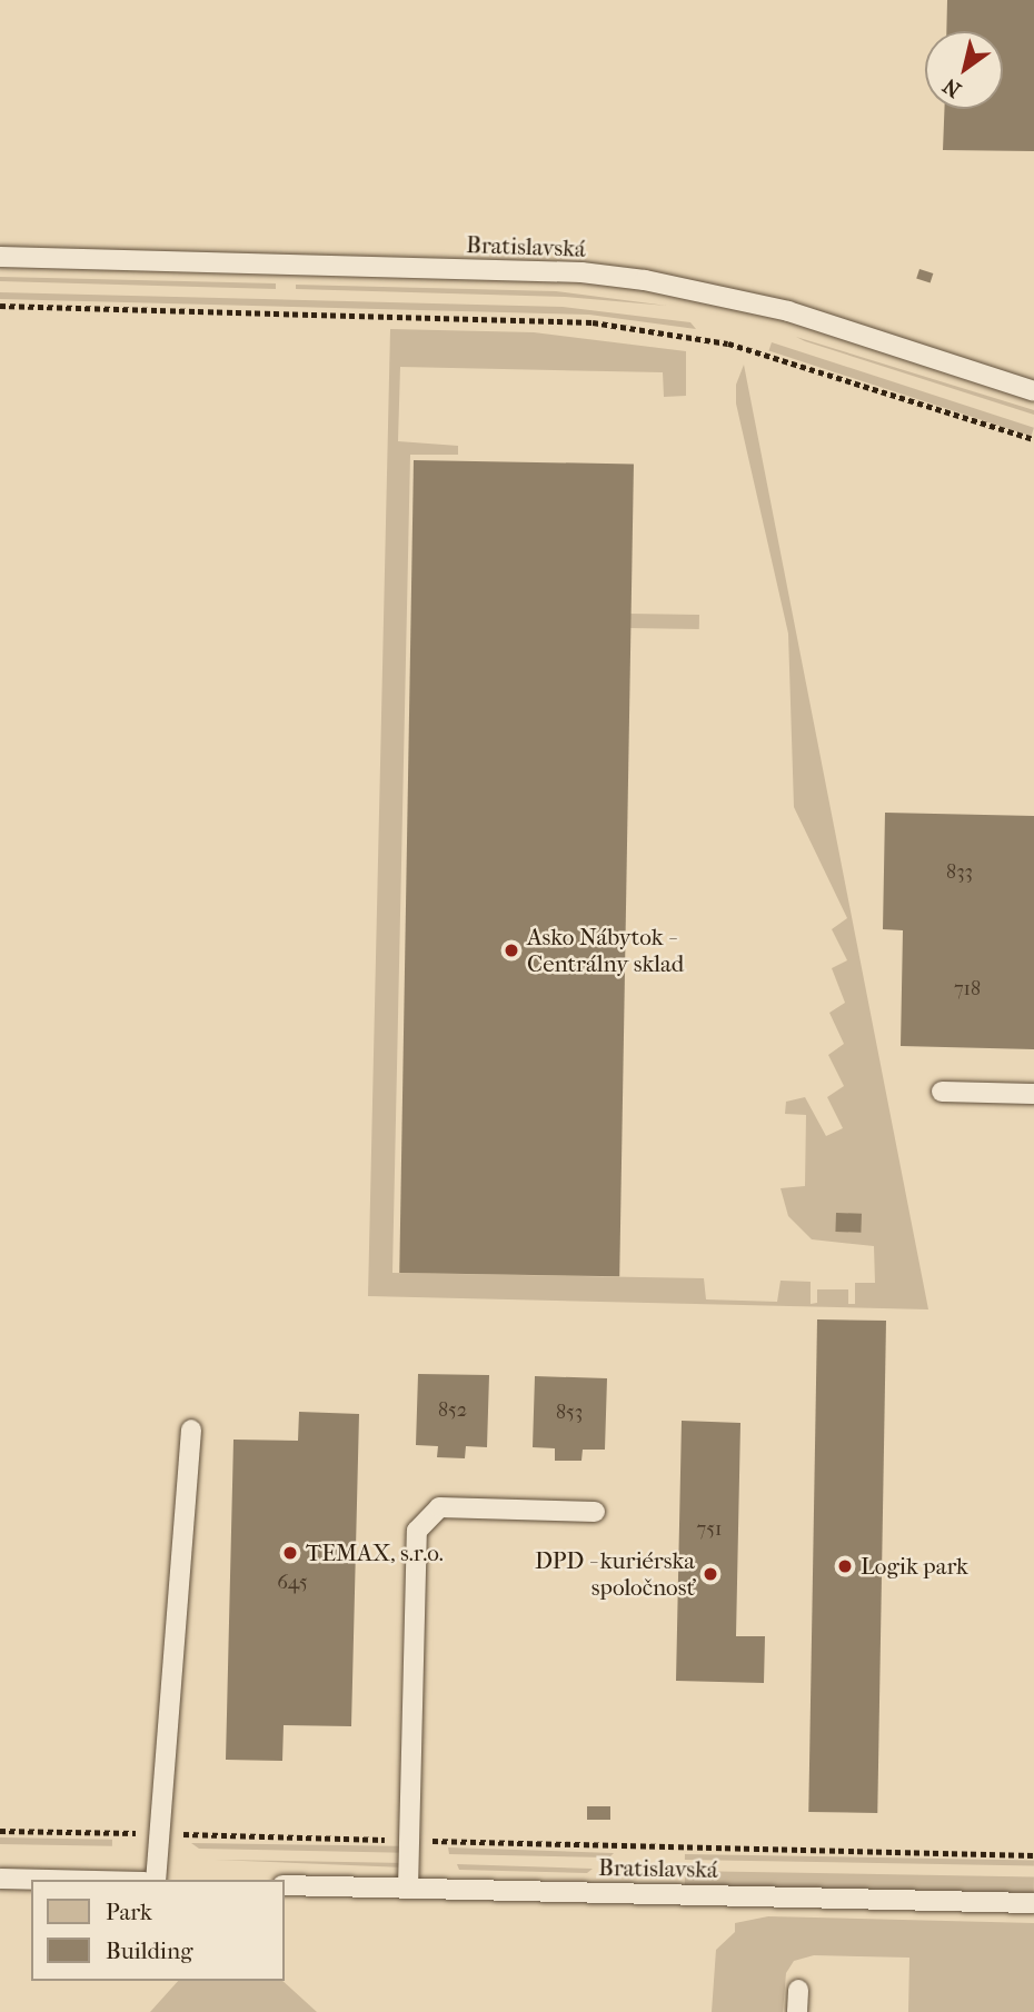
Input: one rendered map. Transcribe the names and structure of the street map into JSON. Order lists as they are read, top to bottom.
{
  "streets": {
    "lane": ["Bratislavská"]
  },
  "places": [
    "Asko Nábytok - Centrálny sklad",
    "TEMAX, s.r.o.",
    "Logik park",
    "DPD - kuriérska spoločnosť"
  ],
  "house_numbers": [
    "833",
    "718",
    "852",
    "853",
    "751",
    "645"
  ],
  "legend": ["Park", "Building"],
  "north": "bottom left"
}
